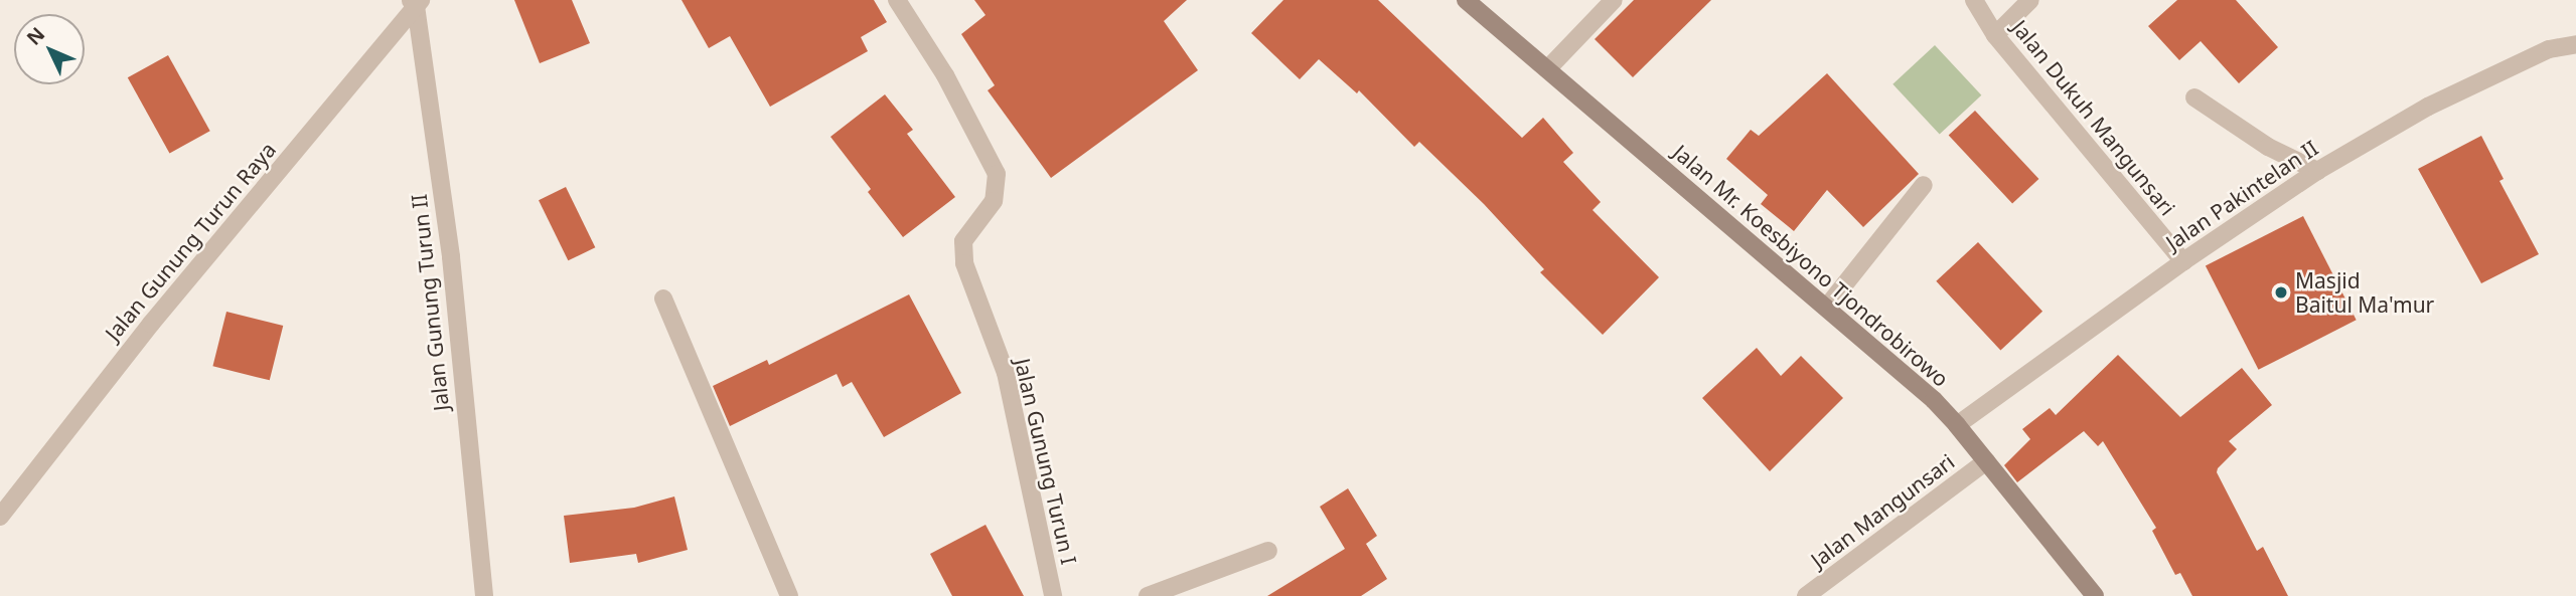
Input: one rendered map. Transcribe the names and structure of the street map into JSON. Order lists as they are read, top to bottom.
{
  "streets": {
    "main road": ["Jalan Mr. Koesbiyono Tjondrobirowo"],
    "street": [
      "Jalan Dukuh Mangunsari",
      "Jalan Pakintelan II",
      "Jalan Gunung Turun Raya",
      "Jalan Gunung Turun II",
      "Jalan Gunung Turun I",
      "Jalan Mangunsari"
    ]
  },
  "crossings": [
    ["Jalan Dukuh Mangunsari", "Jalan Pakintelan II"],
    ["Jalan Pakintelan II", "Jalan Mr. Koesbiyono Tjondrobirowo"],
    ["Jalan Gunung Turun Raya", "Jalan Gunung Turun II"],
    ["Jalan Mr. Koesbiyono Tjondrobirowo", "Jalan Mangunsari"]
  ],
  "places": ["Masjid Baitul Ma'mur"],
  "north": "top left"
}
